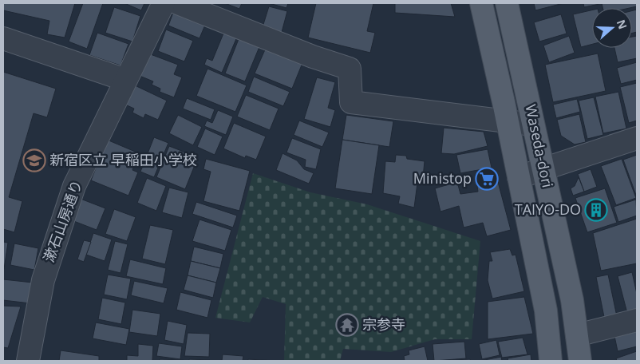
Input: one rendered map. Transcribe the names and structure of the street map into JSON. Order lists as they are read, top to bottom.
{
  "streets": {
    "main road": ["Waseda-dori"],
    "street": ["漱石山房通り"]
  },
  "places": {
    "school or university": ["新宿区立 早稲田小学校"],
    "supermarket": ["Ministop"],
    "building": ["TAIYO-DO"],
    "temple": ["宗参寺"]
  },
  "north": "right"
}
